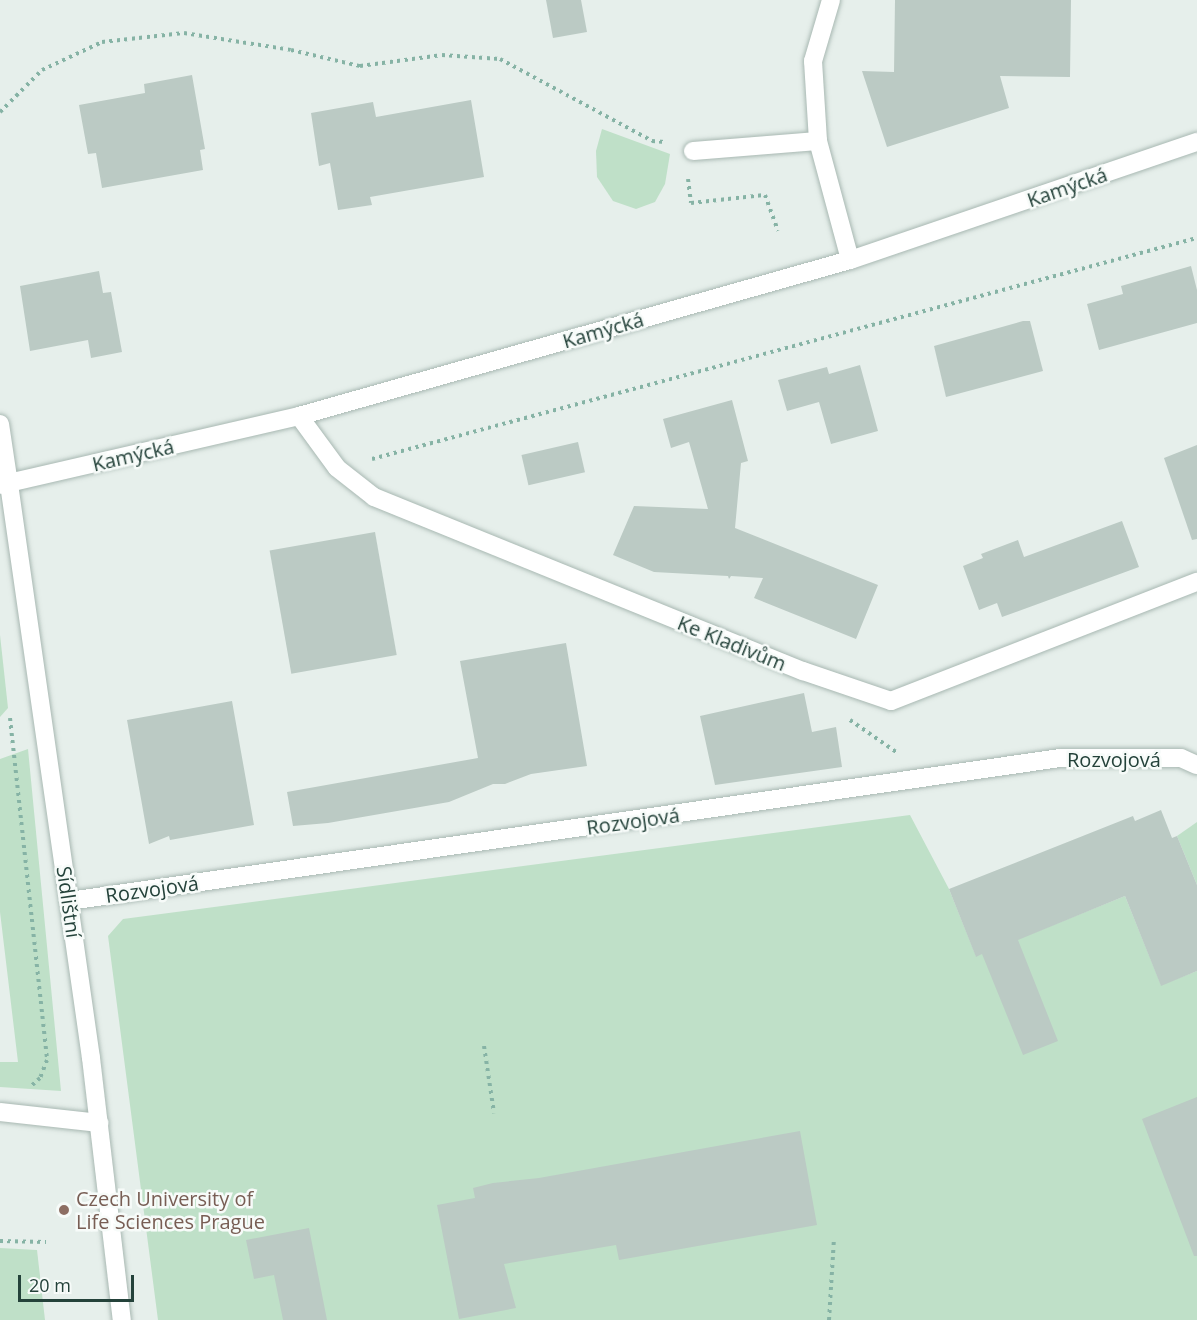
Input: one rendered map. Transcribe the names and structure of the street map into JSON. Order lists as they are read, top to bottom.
{
  "streets": {
    "street": [
      "Kamýcká",
      "Ke Kladivům",
      "Rozvojová",
      "Sídlištní"
    ]
  },
  "crossings": [
    ["Kamýcká", "Ke Kladivům"],
    ["Kamýcká", "Sídlištní"],
    ["Rozvojová", "Sídlištní"]
  ],
  "places": ["Czech University of Life Sciences Prague"],
  "scale_bar": "20 m"
}
